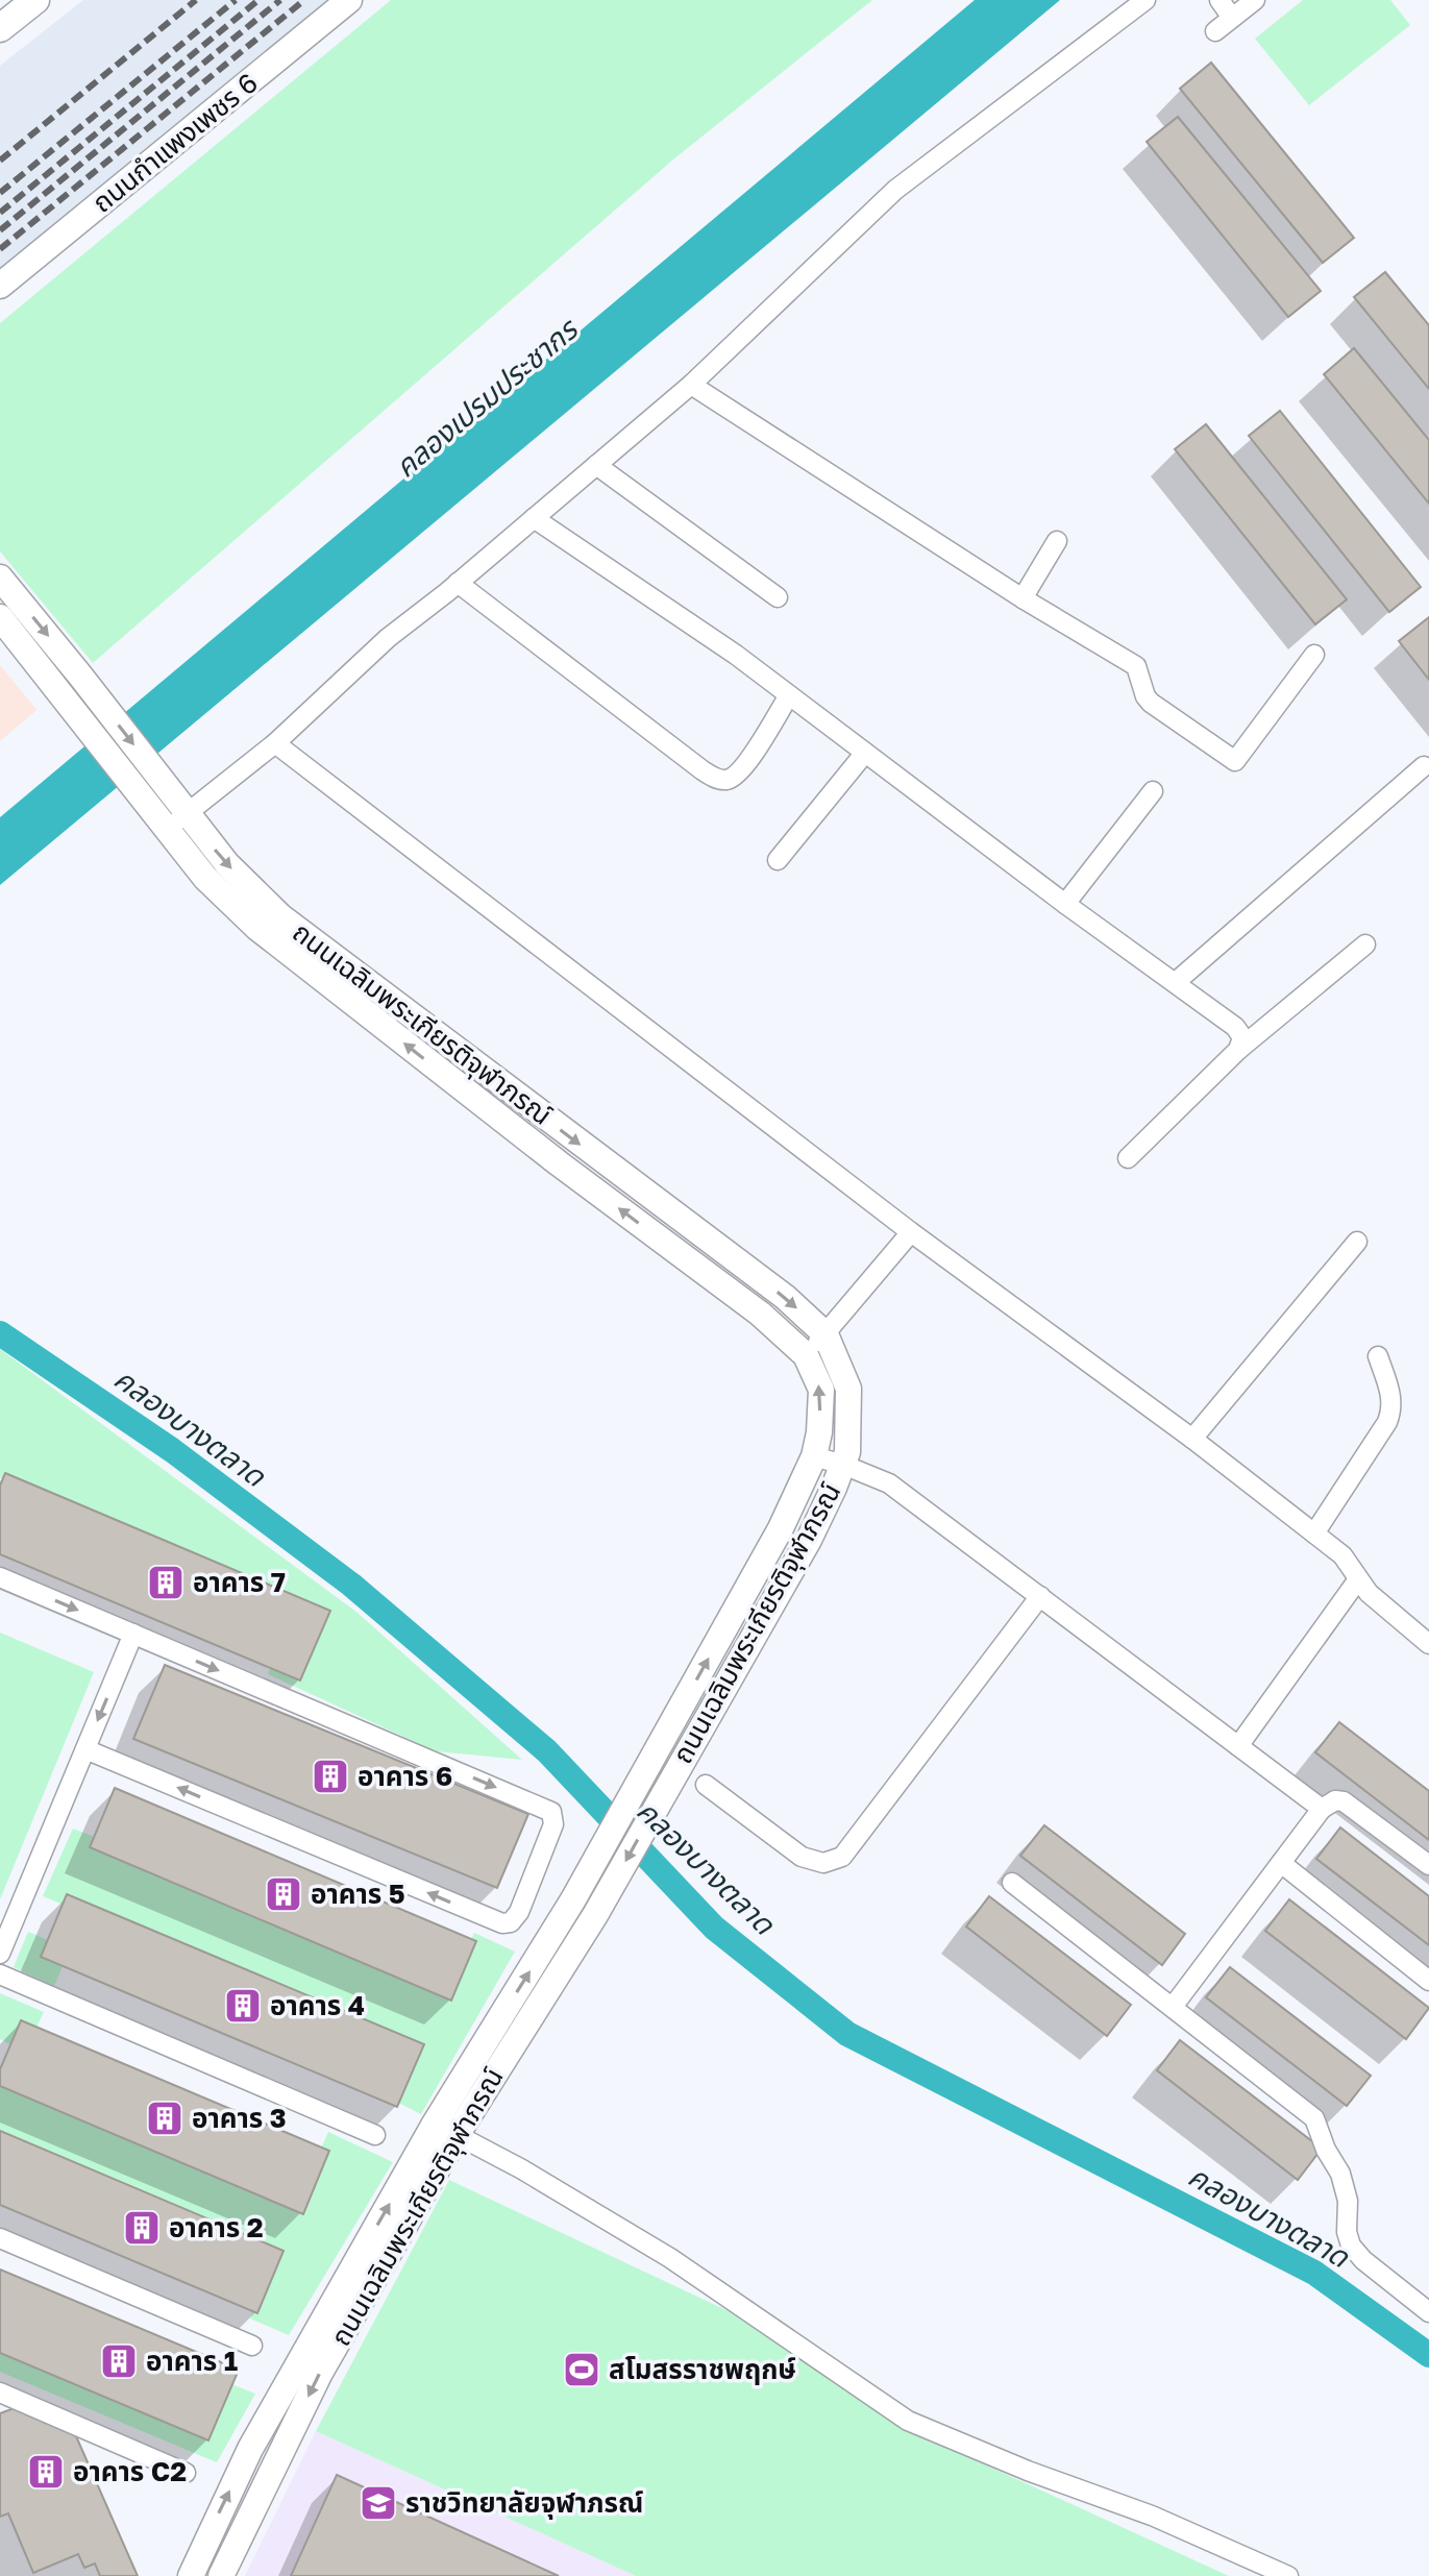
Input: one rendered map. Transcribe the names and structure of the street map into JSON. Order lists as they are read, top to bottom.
{
  "streets": {
    "street": ["ถนนกำแพงเพชร 6", "ถนนเฉลิมพระเกียรติจุฬาภรณ์"]
  },
  "water": ["คลองเปรมประชากร", "คลองบางตลาด"],
  "places": {
    "building": [
      "อาคาร 7",
      "อาคาร 6",
      "อาคาร 5",
      "อาคาร 4",
      "อาคาร 3",
      "อาคาร 2",
      "อาคาร 1",
      "อาคาร C2"
    ],
    "sports": ["สโมสรราชพฤกษ์"],
    "school or university": ["ราชวิทยาลัยจุฬาภรณ์"]
  }
}
